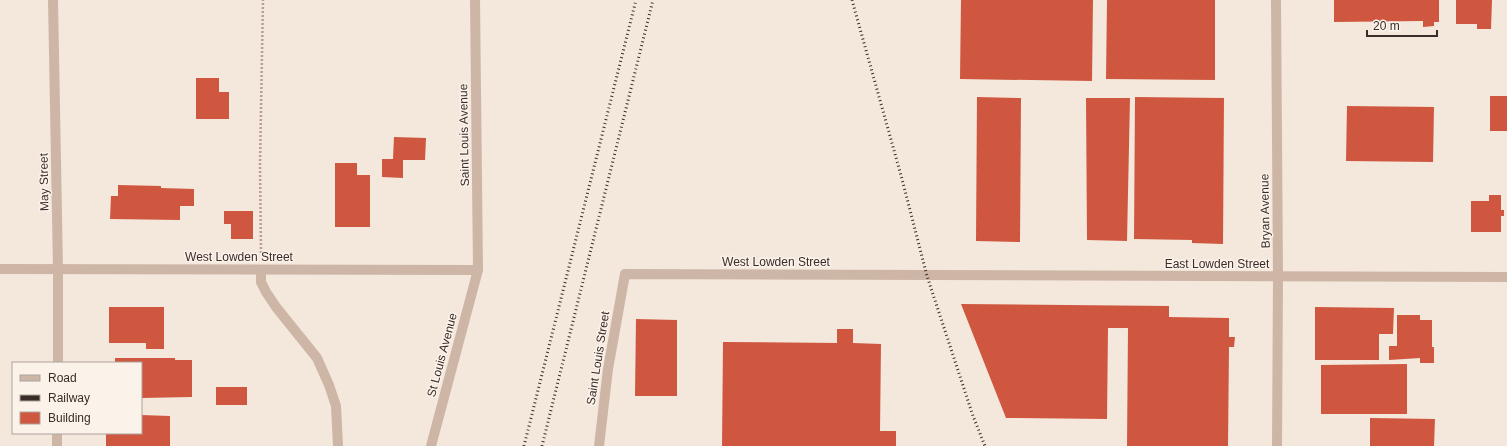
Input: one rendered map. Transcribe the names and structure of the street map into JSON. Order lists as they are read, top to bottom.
{
  "streets": {
    "street": [
      "Saint Louis Avenue",
      "May Street",
      "Bryan Avenue",
      "West Lowden Street",
      "East Lowden Street",
      "St Louis Avenue",
      "Saint Louis Street"
    ]
  },
  "crossings": [
    ["Saint Louis Avenue", "West Lowden Street"],
    ["Saint Louis Avenue", "St Louis Avenue"],
    ["May Street", "West Lowden Street"],
    ["Bryan Avenue", "East Lowden Street"],
    ["West Lowden Street", "East Lowden Street"],
    ["West Lowden Street", "St Louis Avenue"],
    ["West Lowden Street", "Saint Louis Street"]
  ],
  "legend": ["Road", "Railway", "Building"],
  "scale_bar": "20 m"
}
